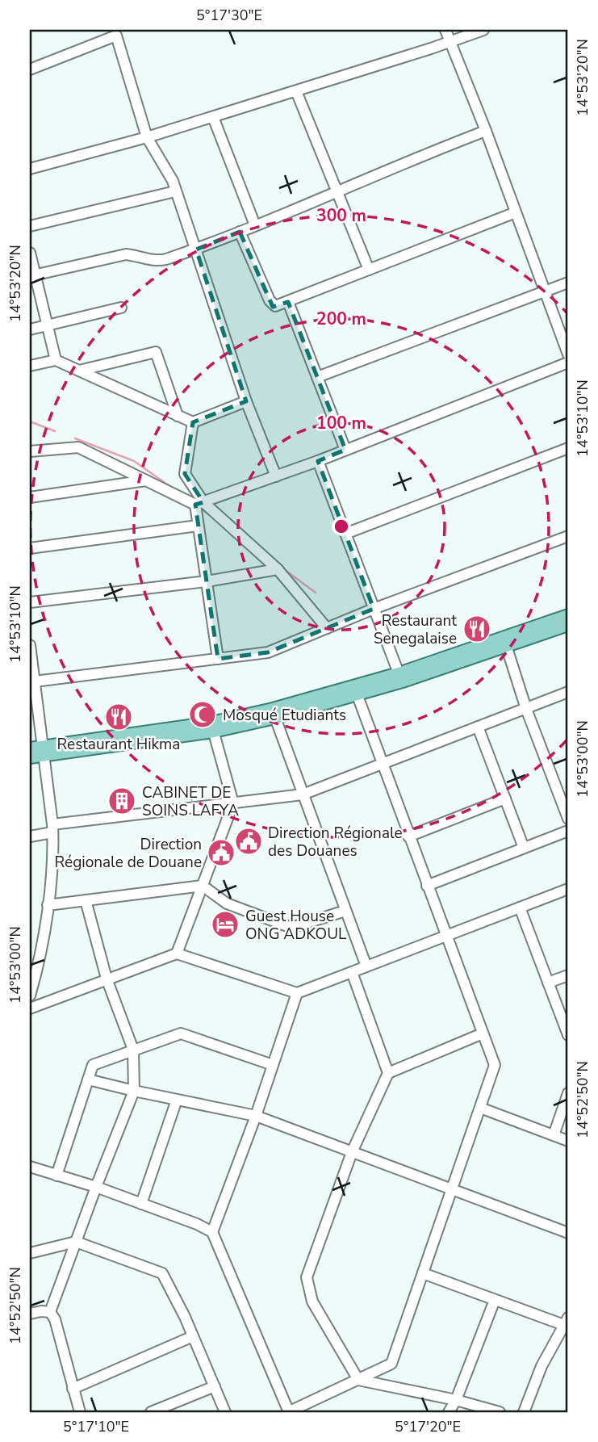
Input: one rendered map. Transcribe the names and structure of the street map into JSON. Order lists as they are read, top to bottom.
{
  "places": {
    "restaurant": ["Restaurant Senegalaise", "Restaurant Hikma"],
    "mosque": ["Mosqué Etudiants"],
    "building": ["CABINET DE SOINS LAFYA"],
    "public building": ["Direction Régionale des Douanes", "Direction Régionale de Douane"],
    "hotel": ["Guest House ONG ADKOUL"]
  },
  "coordinates": [
    "5°17'30\"E",
    "14°53'20\"N",
    "14°53'10\"N",
    "14°53'00\"N",
    "14°52'50\"N",
    "5°17'10\"E",
    "5°17'20\"E"
  ],
  "rings": ["300 m", "200 m", "100 m"]
}
